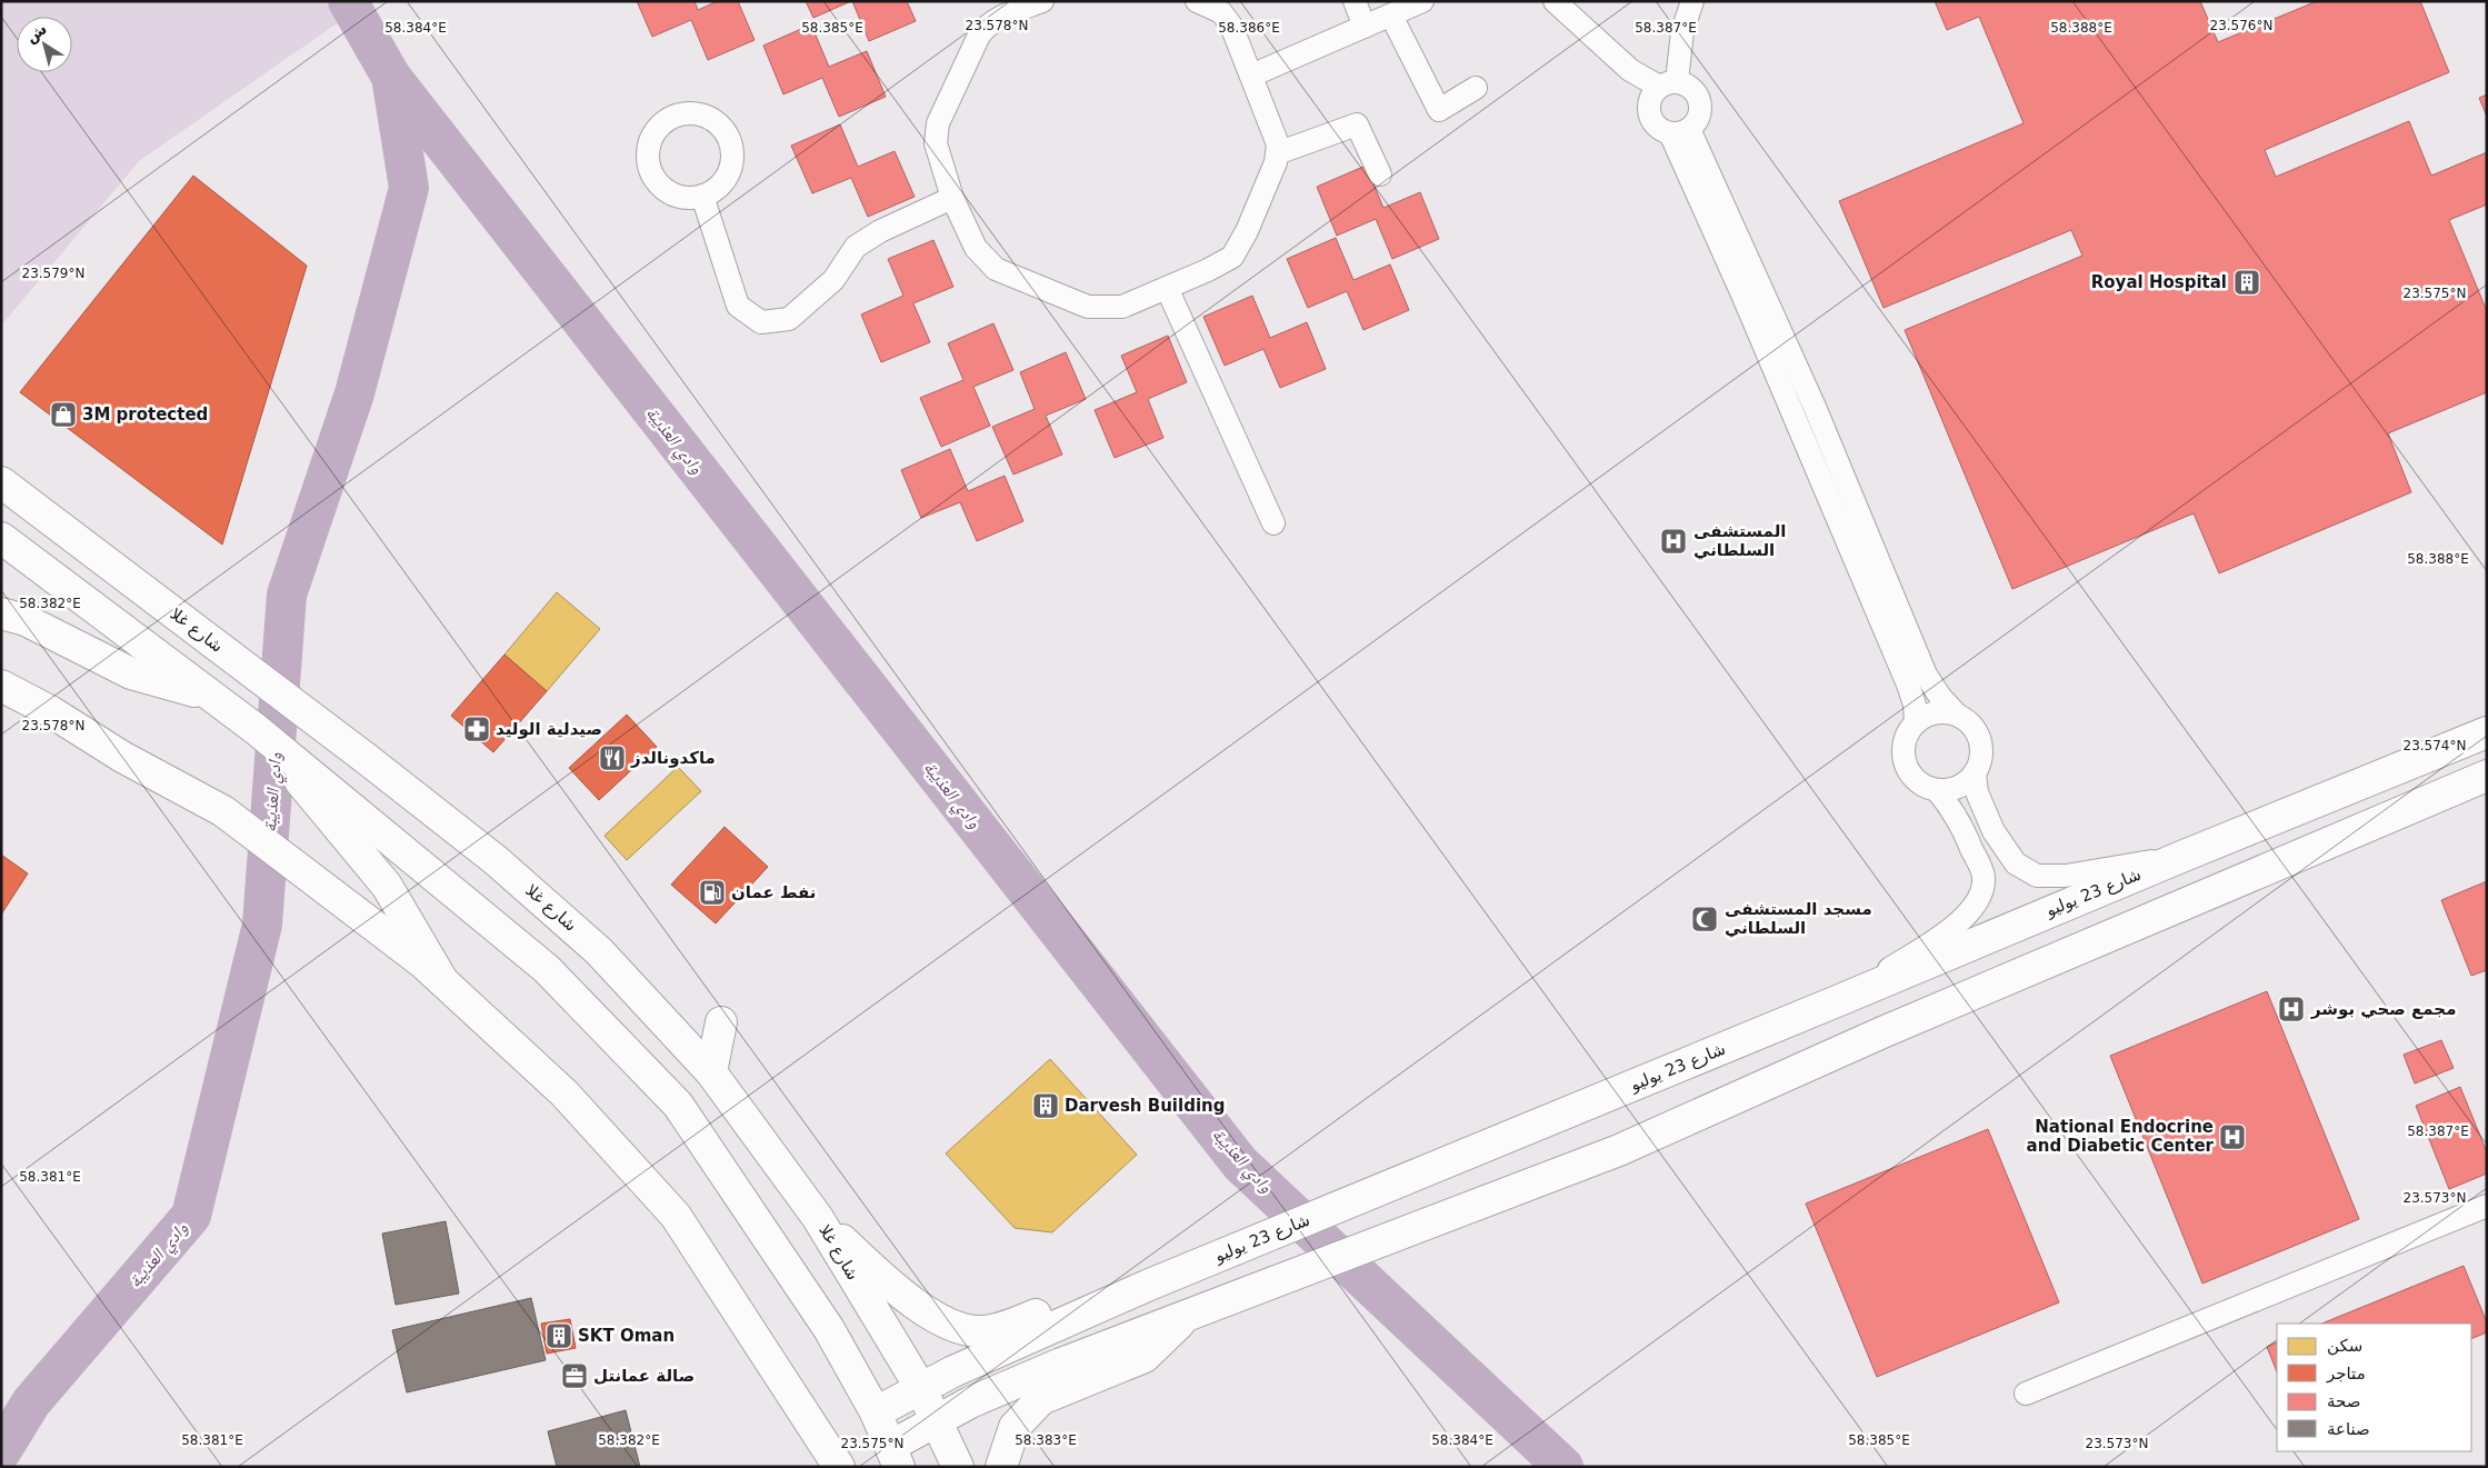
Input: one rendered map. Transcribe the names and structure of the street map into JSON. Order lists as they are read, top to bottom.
{
  "streets": {
    "main road": ["شارع غلا", "شارع 23 يوليو"]
  },
  "crossings": [
    ["شارع غلا", "شارع 23 يوليو"]
  ],
  "water": ["وادي العذيبة"],
  "places": {
    "building": ["Royal Hospital", "Darvesh Building", "SKT Oman"],
    "shop": ["3M protected"],
    "hospital": ["المستشفى السلطاني", "مجمع صحي بوشر", "National Endocrine and Diabetic Center"],
    "pharmacy": ["صيدلية الوليد"],
    "restaurant": ["ماكدونالدز"],
    "fuel station": ["نفط عمان"],
    "mosque": ["مسجد المستشفى السلطاني"],
    "office": ["صالة عمانتل"]
  },
  "legend": [
    "سكن",
    "متاجر",
    "صحة",
    "صناعة"
  ],
  "north": "top left",
  "coordinates": [
    "23.578°N",
    "23.576°N",
    "58.384°E",
    "58.385°E",
    "58.386°E",
    "58.387°E",
    "58.388°E",
    "23.579°N",
    "23.575°N",
    "58.382°E",
    "23.574°N",
    "58.381°E",
    "23.573°N",
    "58.383°E"
  ]
}
